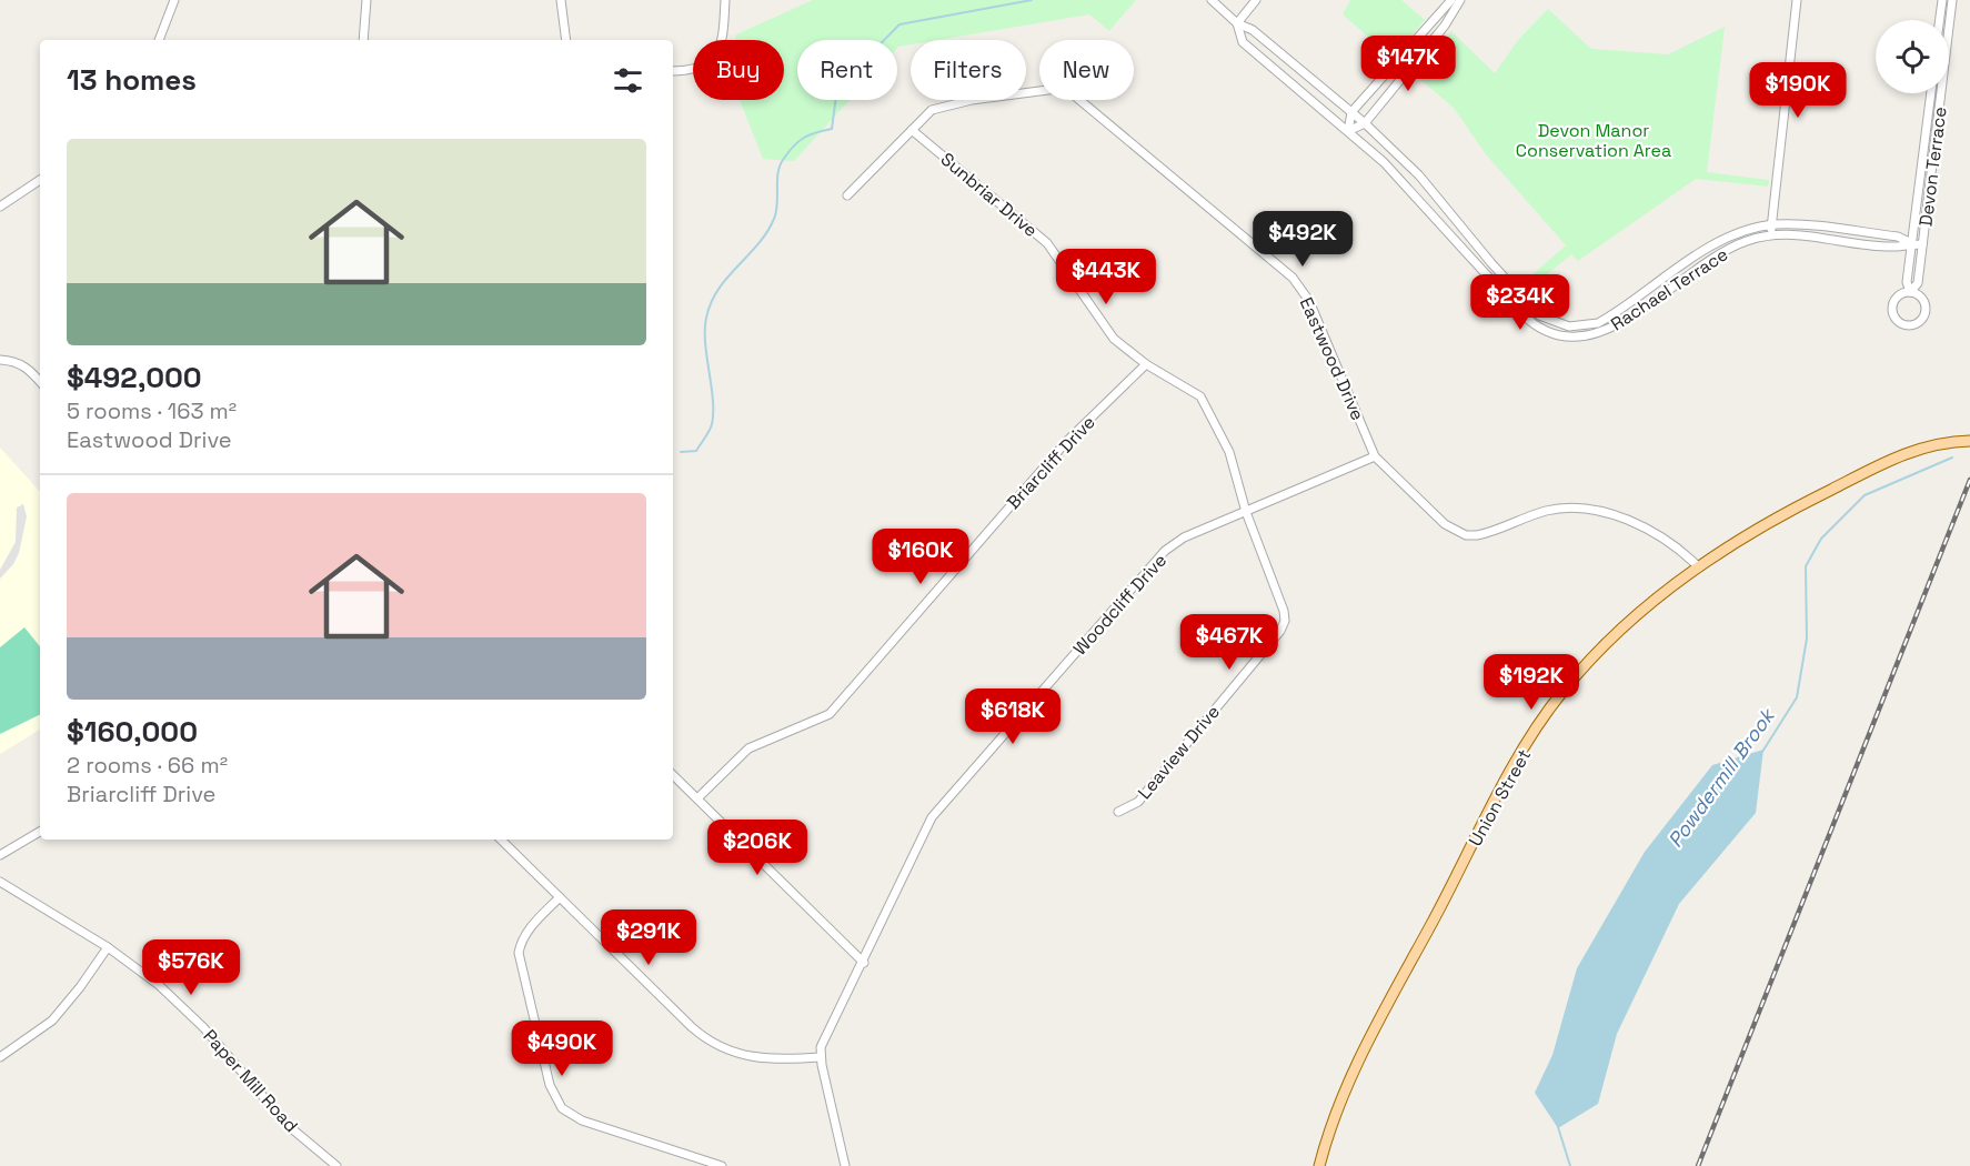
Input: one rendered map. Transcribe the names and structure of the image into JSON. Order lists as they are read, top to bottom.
{
  "streets": {
    "main road": ["Union Street"],
    "street": [
      "Devon Terrace",
      "Sunbriar Drive",
      "Rachael Terrace",
      "Eastwood Drive",
      "Briarcliff Drive",
      "Woodcliff Drive",
      "Leaview Drive",
      "Paper Mill Road"
    ]
  },
  "crossings": [
    ["Devon Terrace", "Rachael Terrace"],
    ["Sunbriar Drive", "Eastwood Drive"],
    ["Sunbriar Drive", "Briarcliff Drive"],
    ["Sunbriar Drive", "Woodcliff Drive"],
    ["Sunbriar Drive", "Leaview Drive"],
    ["Eastwood Drive", "Woodcliff Drive"],
    ["Eastwood Drive", "Union Street"],
    ["Woodcliff Drive", "Leaview Drive"]
  ],
  "water": ["Powdermill Brook"],
  "parks": ["Devon Manor Conservation Area"],
  "page": {
    "price": [
      "$147K",
      "$190K",
      "$492K",
      "$443K",
      "$234K",
      "$160K",
      "$467K",
      "$192K",
      "$618K",
      "$206K",
      "$291K",
      "$576K",
      "$490K"
    ],
    "chip": [
      "Buy",
      "Rent",
      "Filters",
      "New"
    ],
    "heading": "13 homes",
    "list": [
      {
        "name": "$492,000",
        "note": "5 rooms · 163 m² · Eastwood Drive"
      },
      {
        "name": "$160,000",
        "note": "2 rooms · 66 m² · Briarcliff Drive"
      }
    ]
  }
}
